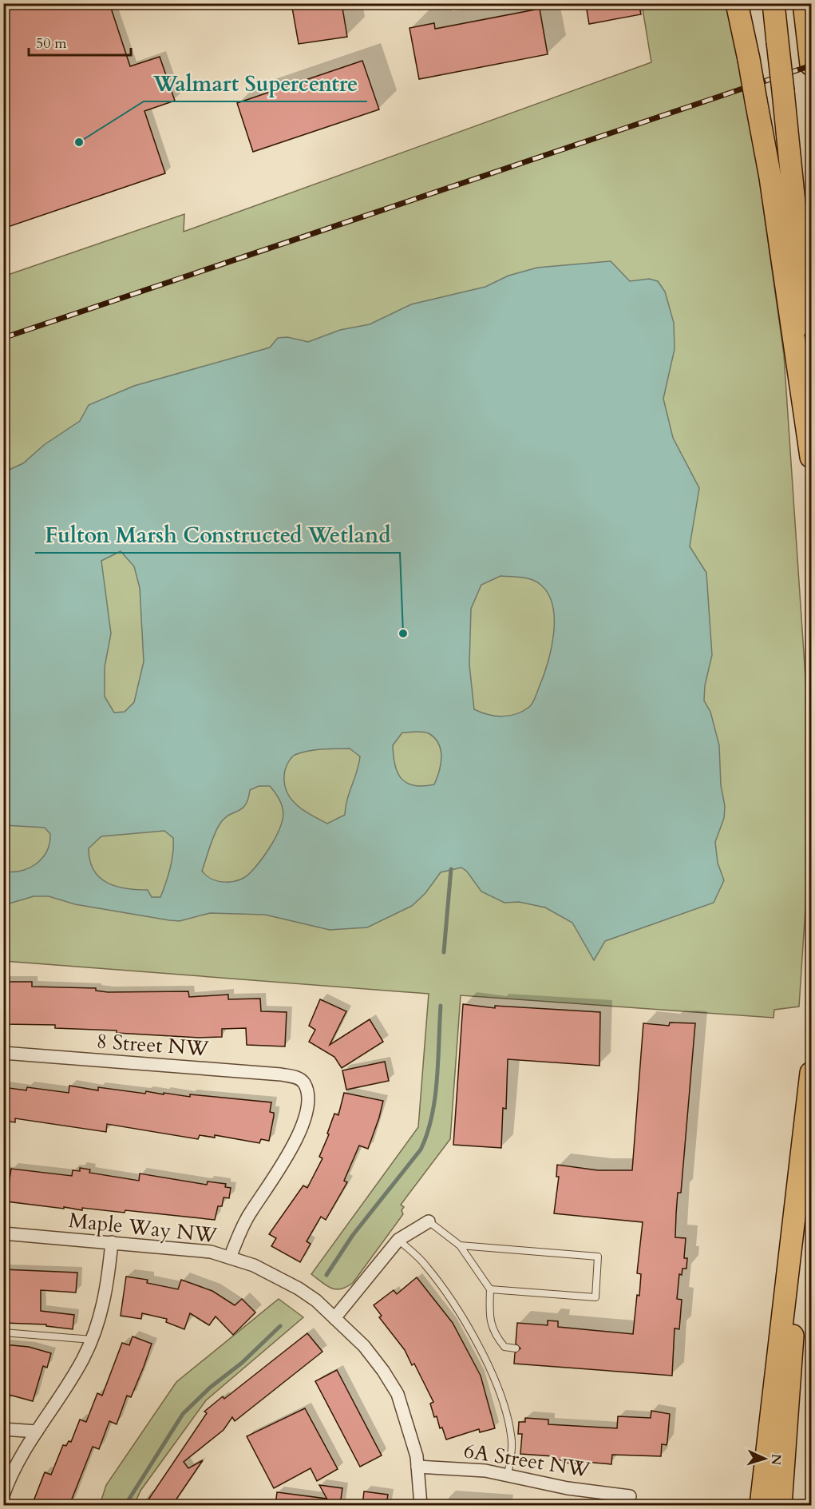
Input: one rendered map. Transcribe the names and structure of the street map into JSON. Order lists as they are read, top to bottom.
{
  "streets": {
    "street": ["8 Street NW", "Maple Way NW", "6A Street NW"]
  },
  "crossings": [
    ["8 Street NW", "Maple Way NW"],
    ["Maple Way NW", "6A Street NW"]
  ],
  "places": ["Walmart Supercentre", "Fulton Marsh Constructed Wetland"],
  "scale_bar": "50 m",
  "north": "right"
}
